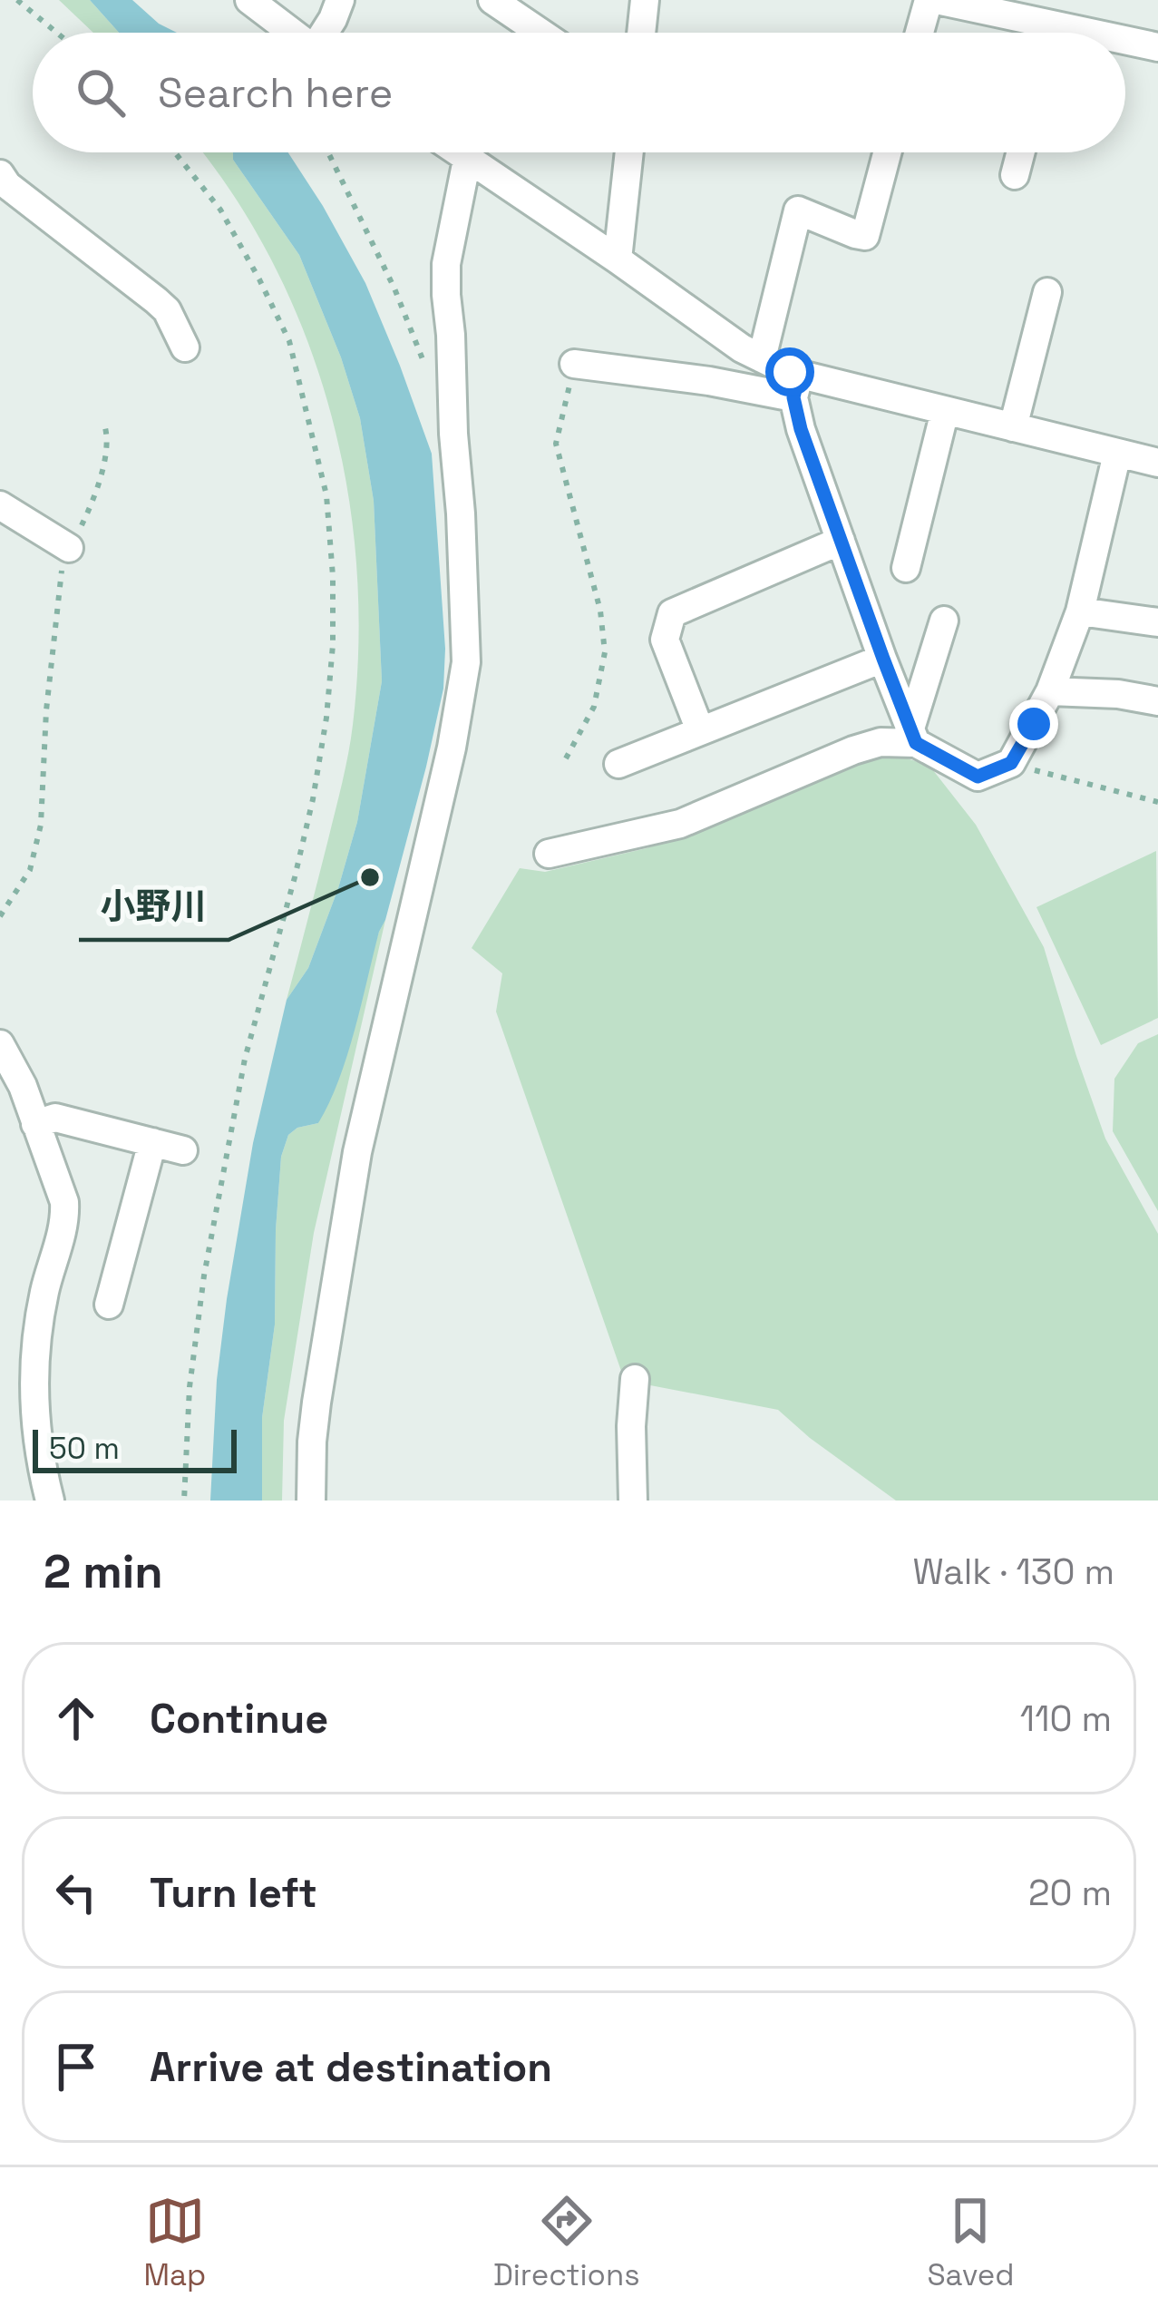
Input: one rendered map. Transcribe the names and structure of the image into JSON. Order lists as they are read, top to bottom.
{
  "places": ["小野川"],
  "scale_bar": "50 m",
  "page": {
    "search": "Search here",
    "scale": "50 m",
    "heading": ["2 min", "Walk · 130 m"],
    "list": [
      ["Continue", "110 m"],
      ["Turn left", "20 m"],
      "Arrive at destination"
    ],
    "nav": ["Map", "Directions", "Saved"]
  }
}
